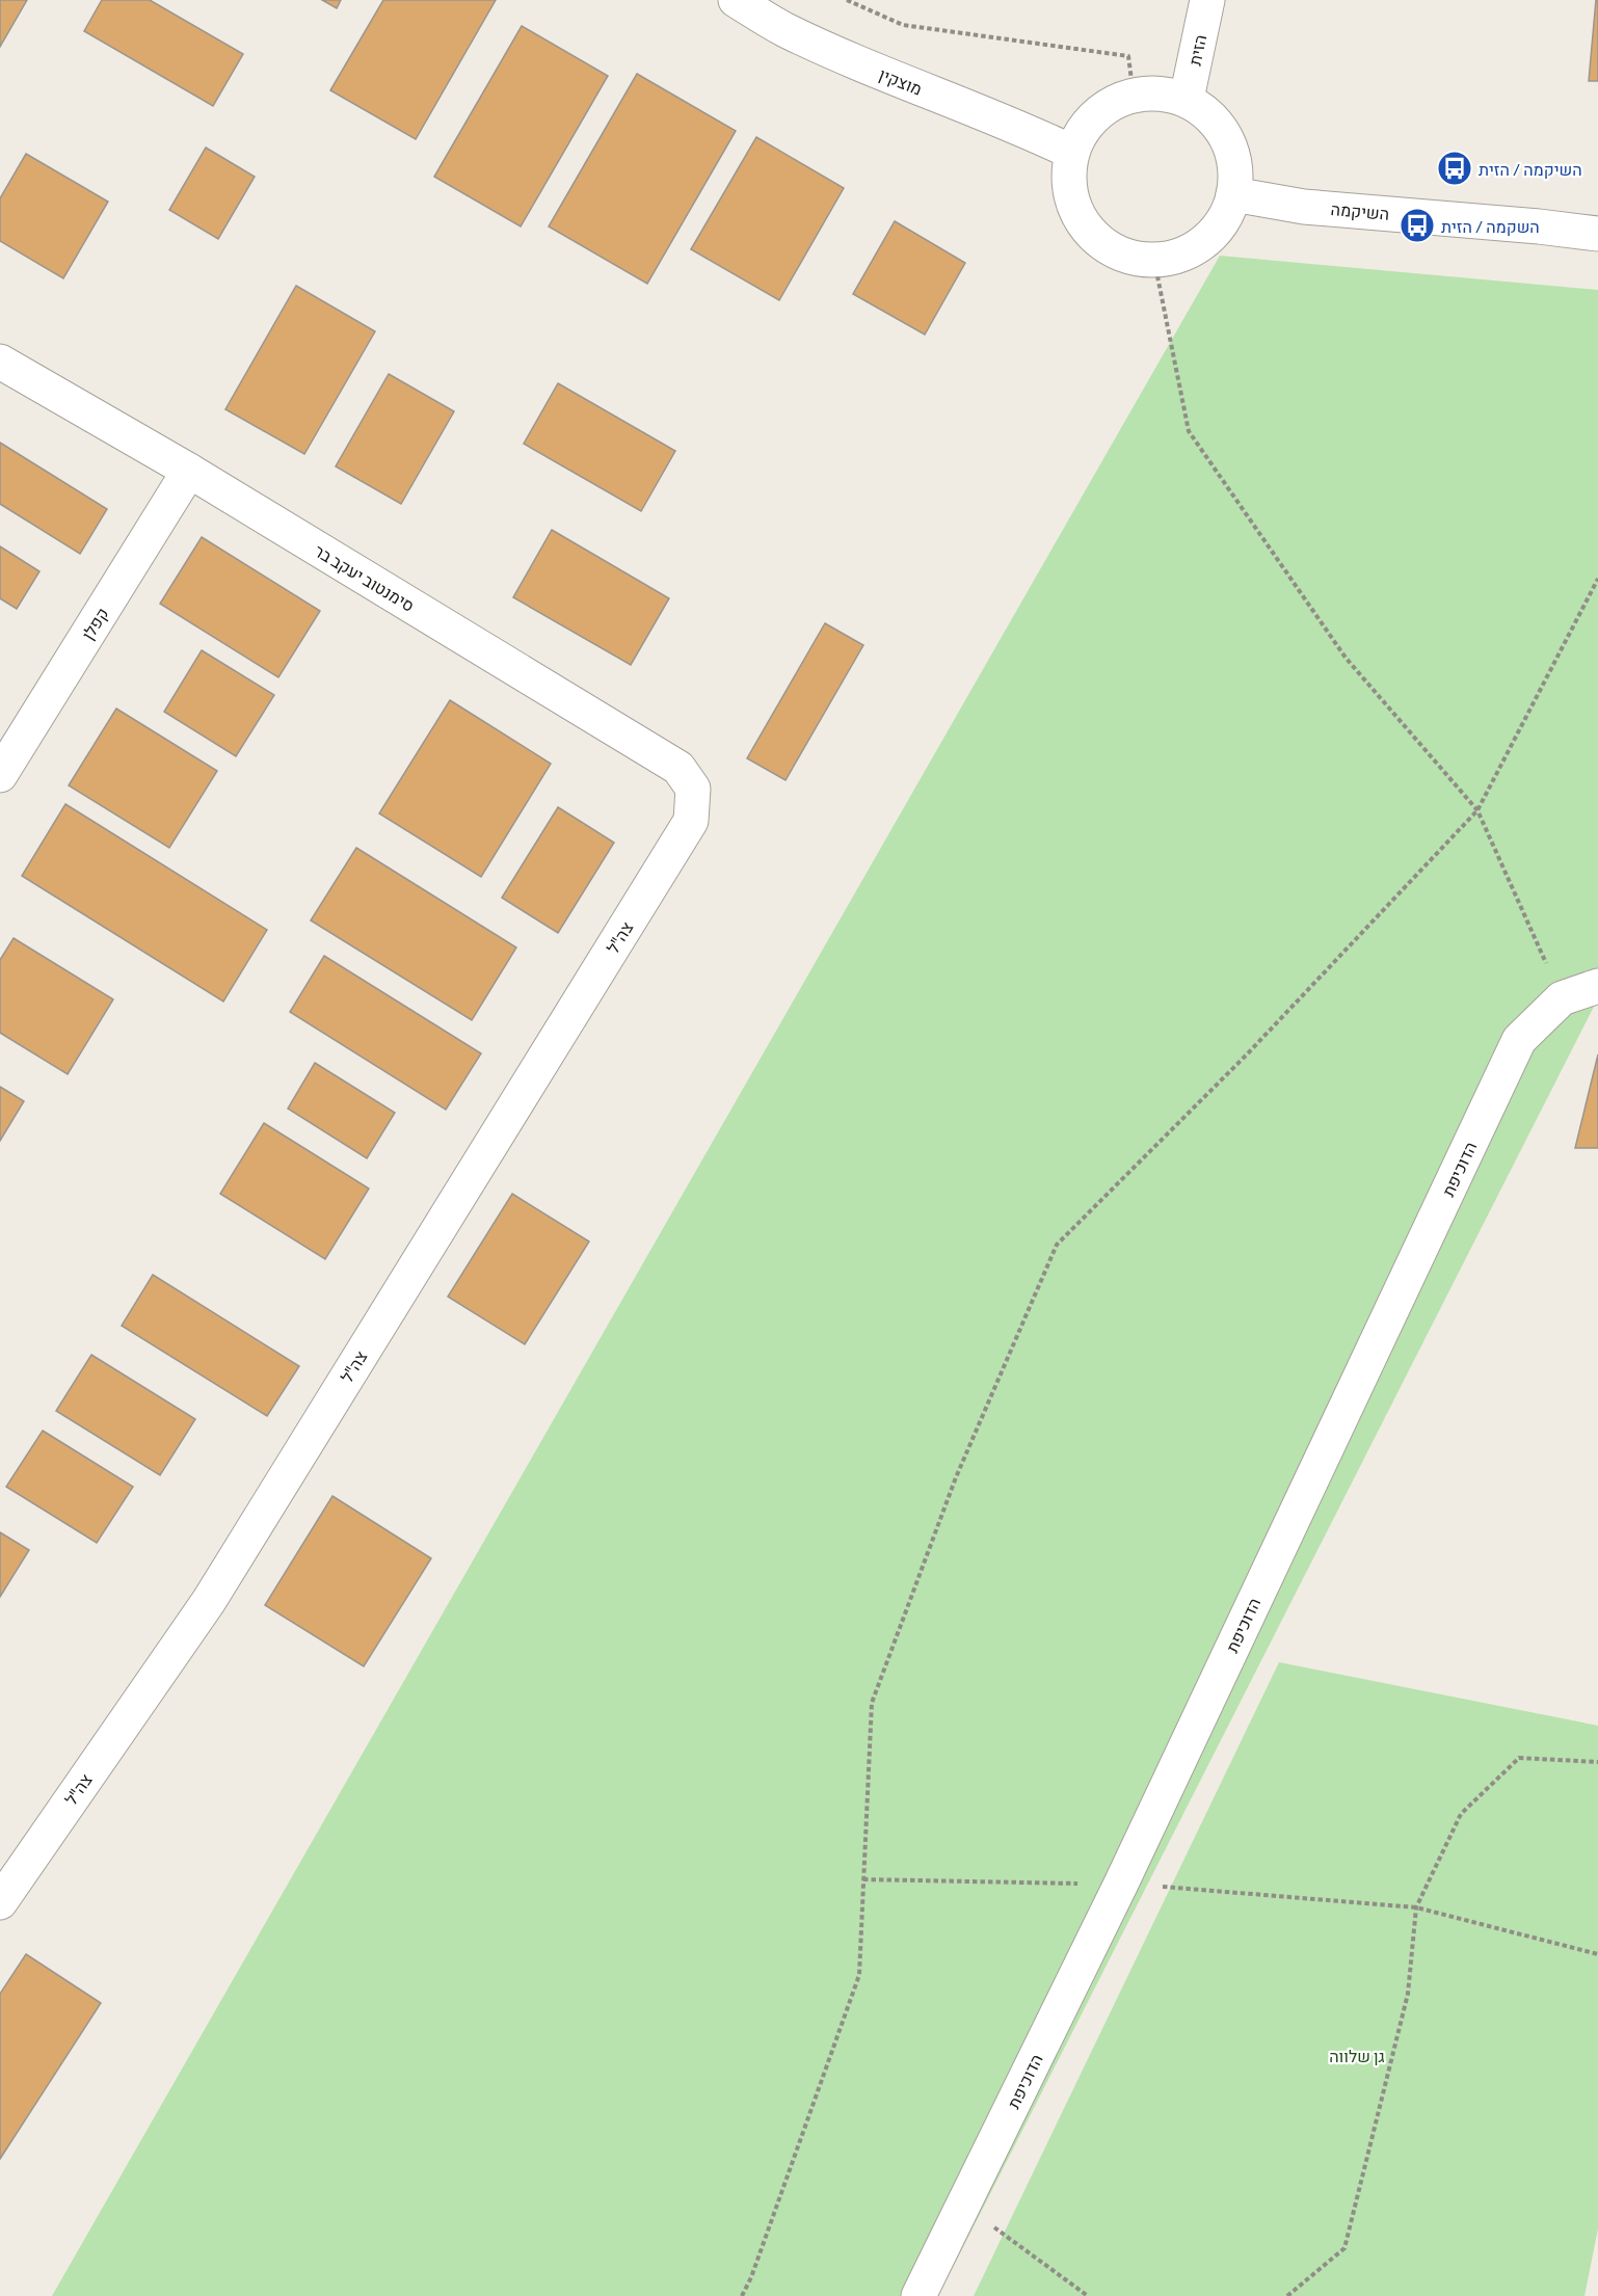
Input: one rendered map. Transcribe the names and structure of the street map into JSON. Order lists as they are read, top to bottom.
{
  "streets": {
    "street": [
      "הזית",
      "מוצקין",
      "השיקמה",
      "סימנטוב יעקב בר",
      "קפלן",
      "צה\"ל",
      "הדוכיפת"
    ]
  },
  "crossings": [
    ["הזית", "מוצקין"],
    ["הזית", "השיקמה"],
    ["מוצקין", "השיקמה"],
    ["סימנטוב יעקב בר", "קפלן"],
    ["סימנטוב יעקב בר", "צה\"ל"]
  ],
  "parks": ["גן שלווה"],
  "places": {
    "bus stop": ["השיקמה / הזית", "השקמה / הזית"]
  }
}
